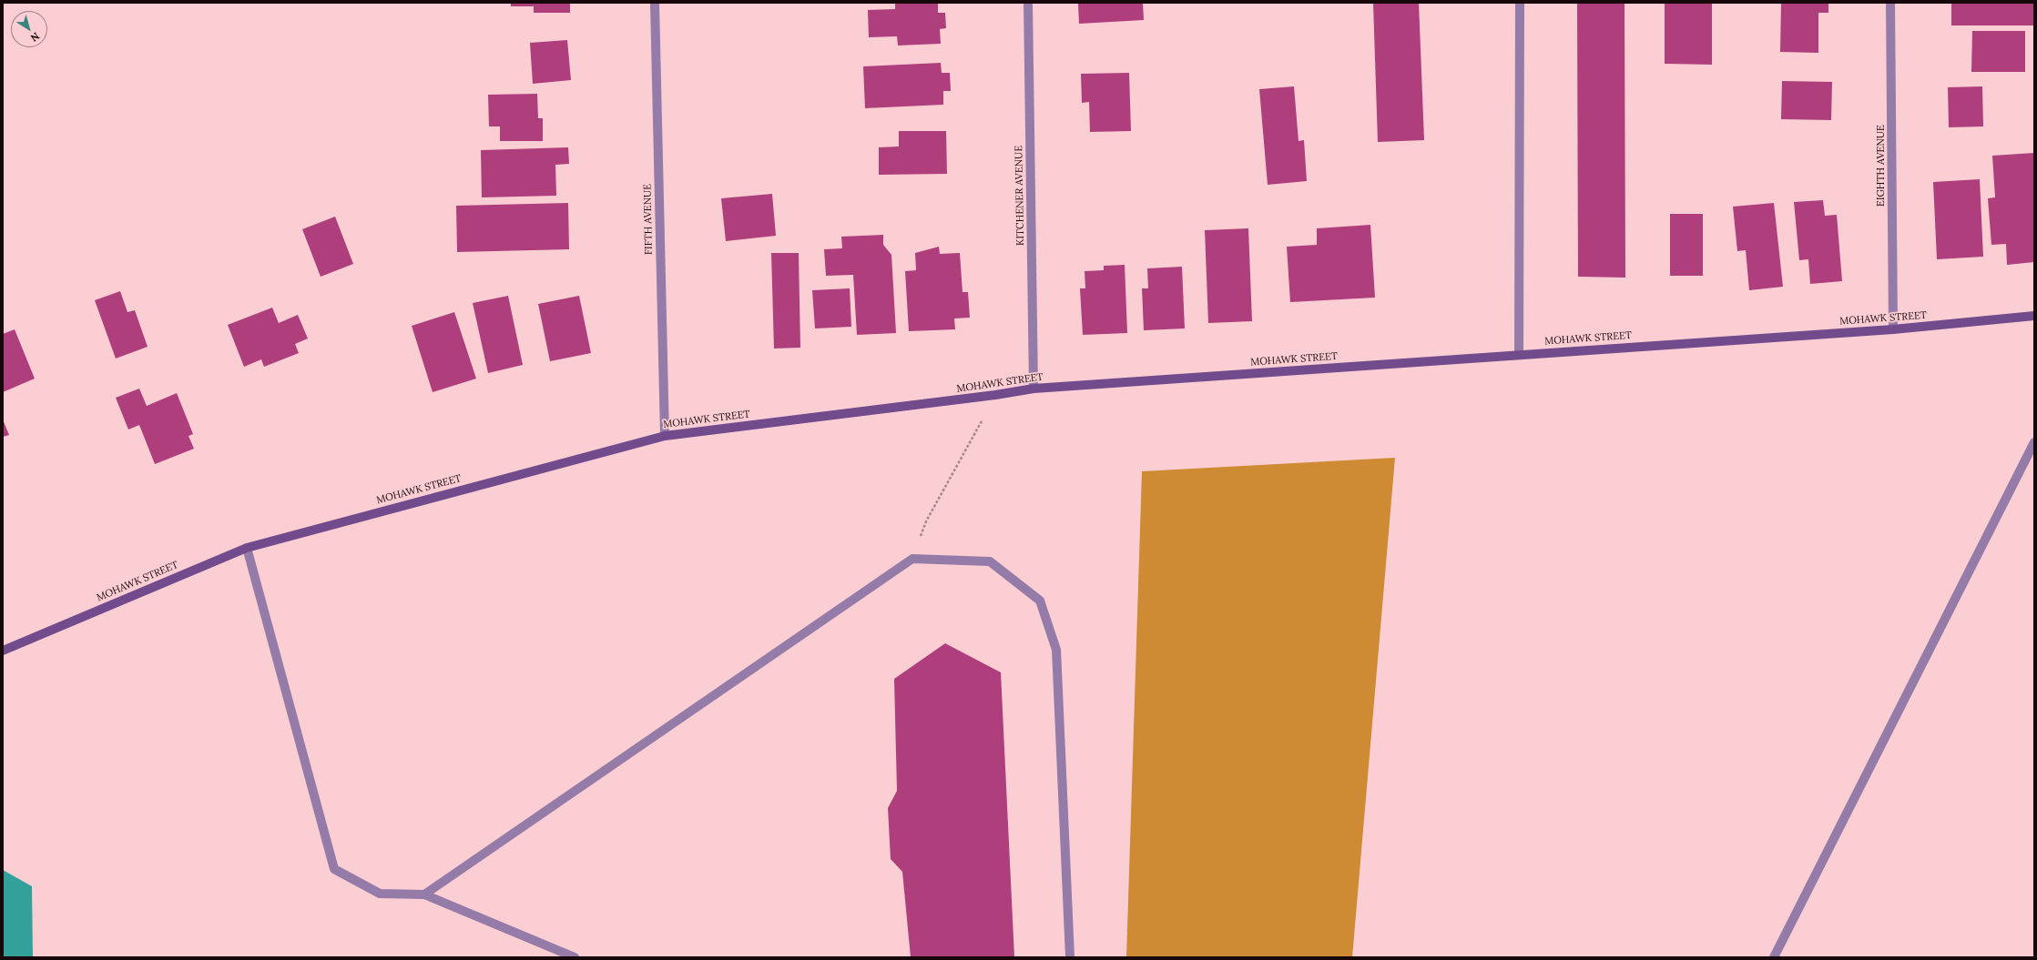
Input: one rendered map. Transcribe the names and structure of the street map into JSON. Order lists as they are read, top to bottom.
{
  "streets": {
    "street": [
      "EIGHTH AVENUE",
      "KITCHENER AVENUE",
      "FIFTH AVENUE",
      "MOHAWK STREET"
    ]
  },
  "crossings": [
    ["EIGHTH AVENUE", "MOHAWK STREET"],
    ["KITCHENER AVENUE", "MOHAWK STREET"],
    ["FIFTH AVENUE", "MOHAWK STREET"]
  ],
  "north": "bottom right"
}
